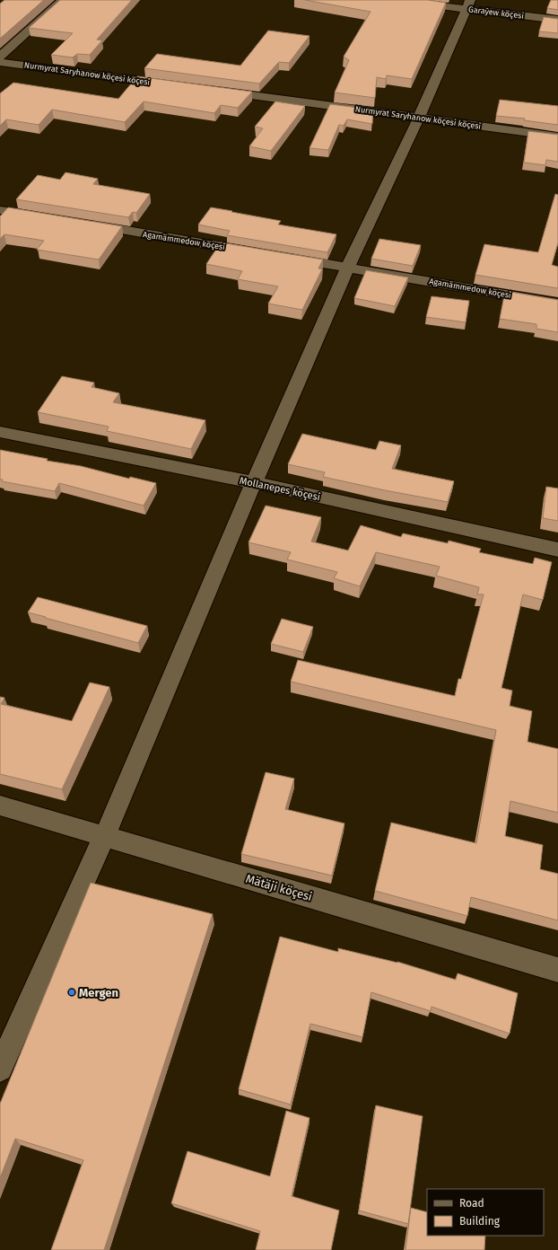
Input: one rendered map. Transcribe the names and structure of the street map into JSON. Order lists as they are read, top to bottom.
{
  "streets": {
    "street": [
      "Garaýew köçesi",
      "Nurmyrat Saryhanow köçesi köçesi",
      "Agamämmedow köçesi",
      "Mollanepes köçesi",
      "Mätäji köçesi"
    ]
  },
  "places": ["Mergen"],
  "legend": ["Road", "Building"]
}
